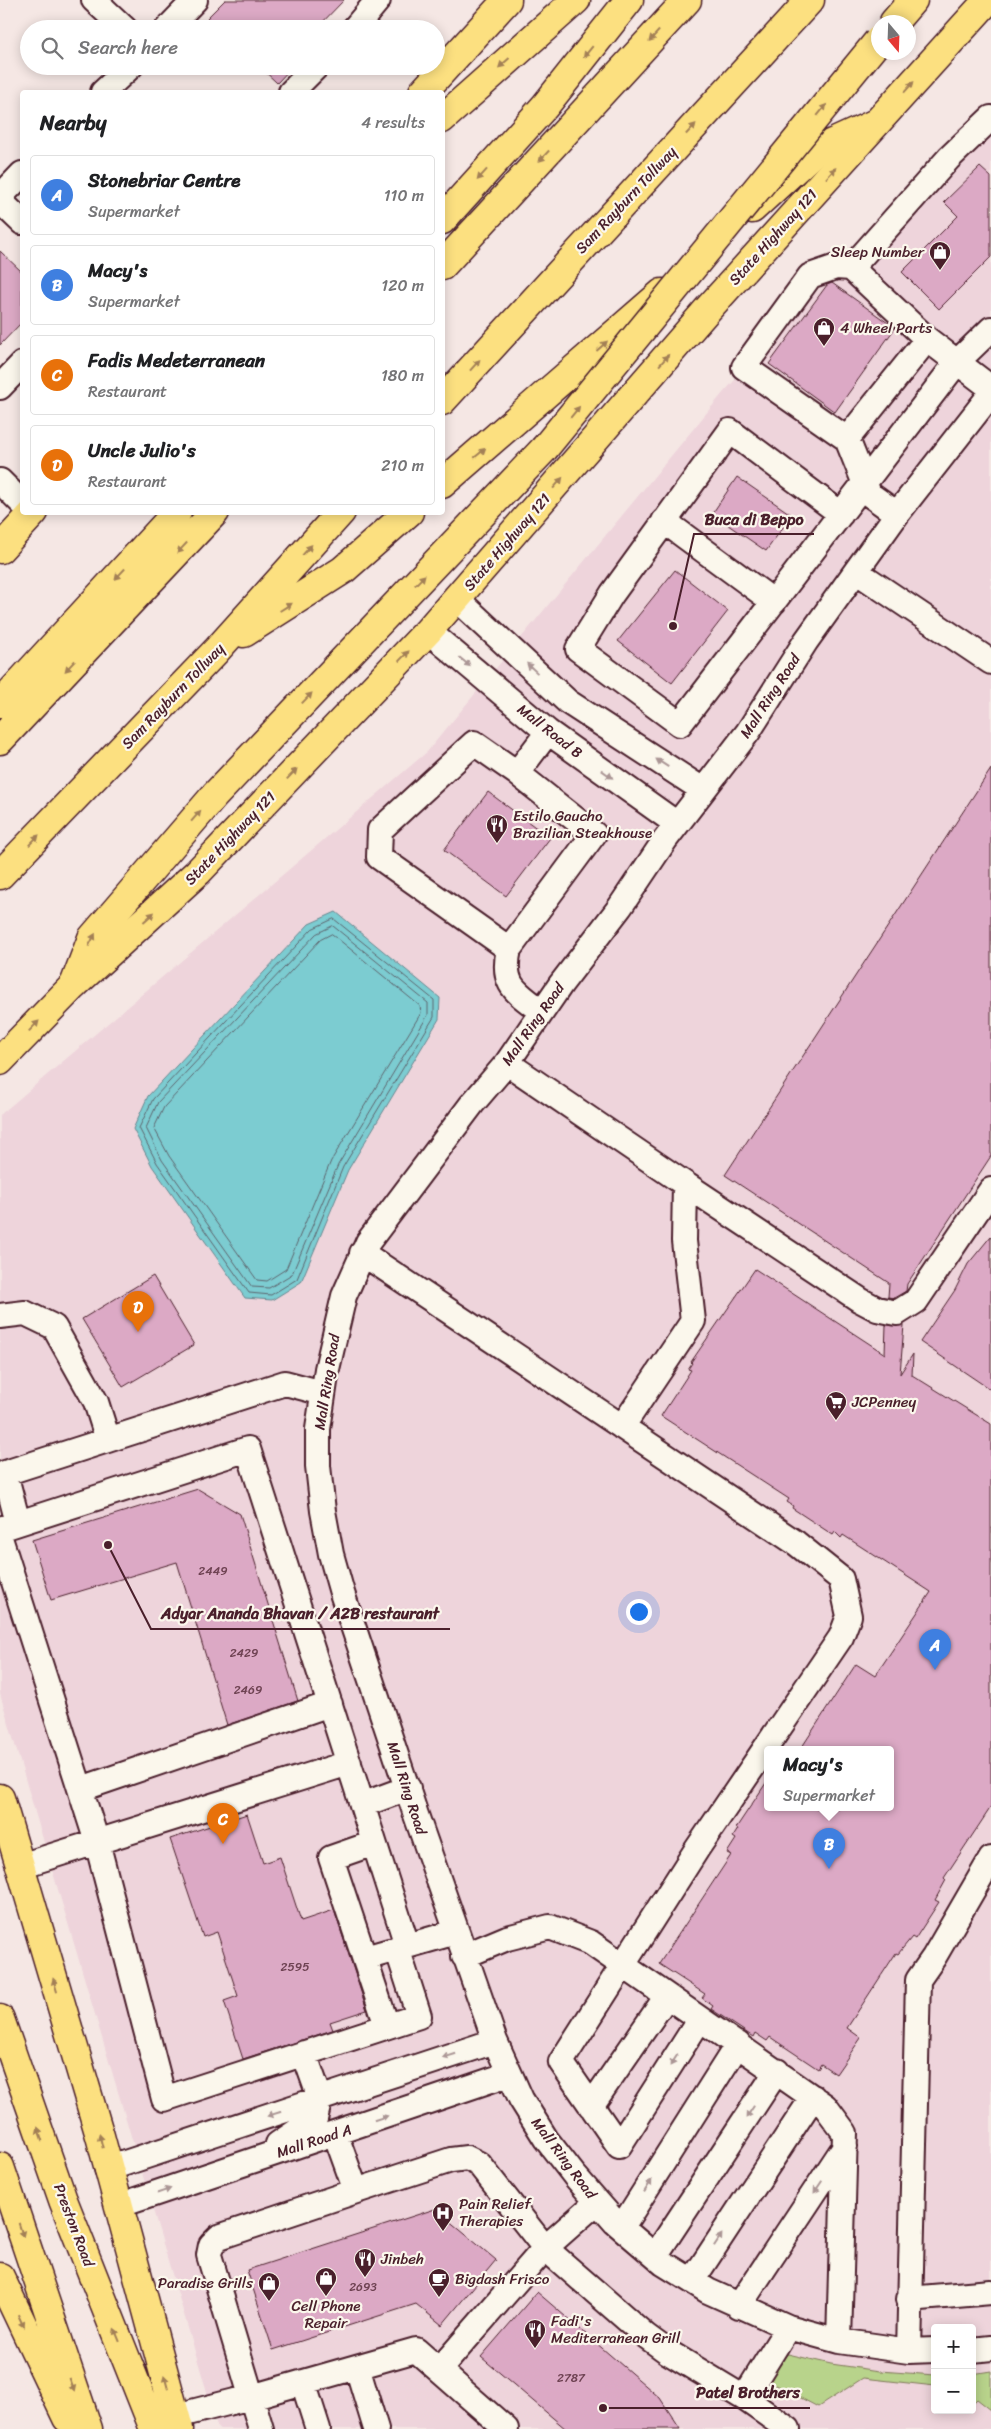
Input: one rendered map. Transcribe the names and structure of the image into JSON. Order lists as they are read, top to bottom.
{
  "streets": {
    "main road": ["Sam Rayburn Tollway", "State Highway 121", "Preston Road"],
    "street": ["Mall Ring Road", "Mall Road B", "Mall Road A"]
  },
  "crossings": [
    ["State Highway 121", "Mall Road B"],
    ["Mall Ring Road", "Mall Road B"],
    ["Mall Ring Road", "Mall Road A"]
  ],
  "places": {
    "shop": [
      "Sleep Number",
      "4 Wheel Parts",
      "Cell Phone Repair",
      "Paradise Grills"
    ],
    "other": ["Buca di Beppo", "Adyar Ananda Bhavan / A2B restaurant", "Patel Brothers"],
    "restaurant": ["Estilo Gaucho Brazilian Steakhouse", "Jinbeh", "Fadi's Mediterranean Grill"],
    "supermarket": ["JCPenney"],
    "hospital": ["Pain Relief Therapies"],
    "cafe": ["Bigdash Frisco"]
  },
  "house_numbers": [
    "2449",
    "2429",
    "2469",
    "2595",
    "2693",
    "2787"
  ],
  "north": "bottom",
  "page": {
    "search": "Search here",
    "heading": ["Nearby", "4 results"],
    "list": [
      {
        "mark": "A",
        "name": "Stonebriar Centre",
        "note": "Supermarket",
        "value": "110 m"
      },
      {
        "mark": "B",
        "name": "Macy's",
        "note": "Supermarket",
        "value": "120 m"
      },
      {
        "mark": "C",
        "name": "Fadis Medeterranean",
        "note": "Restaurant",
        "value": "180 m"
      },
      {
        "mark": "D",
        "name": "Uncle Julio's",
        "note": "Restaurant",
        "value": "210 m"
      }
    ],
    "pins": [
      "D",
      "A",
      "C",
      "B"
    ],
    "popup": ["Macy's", "Supermarket"],
    "map_buttons": ["+", "−"]
  }
}
